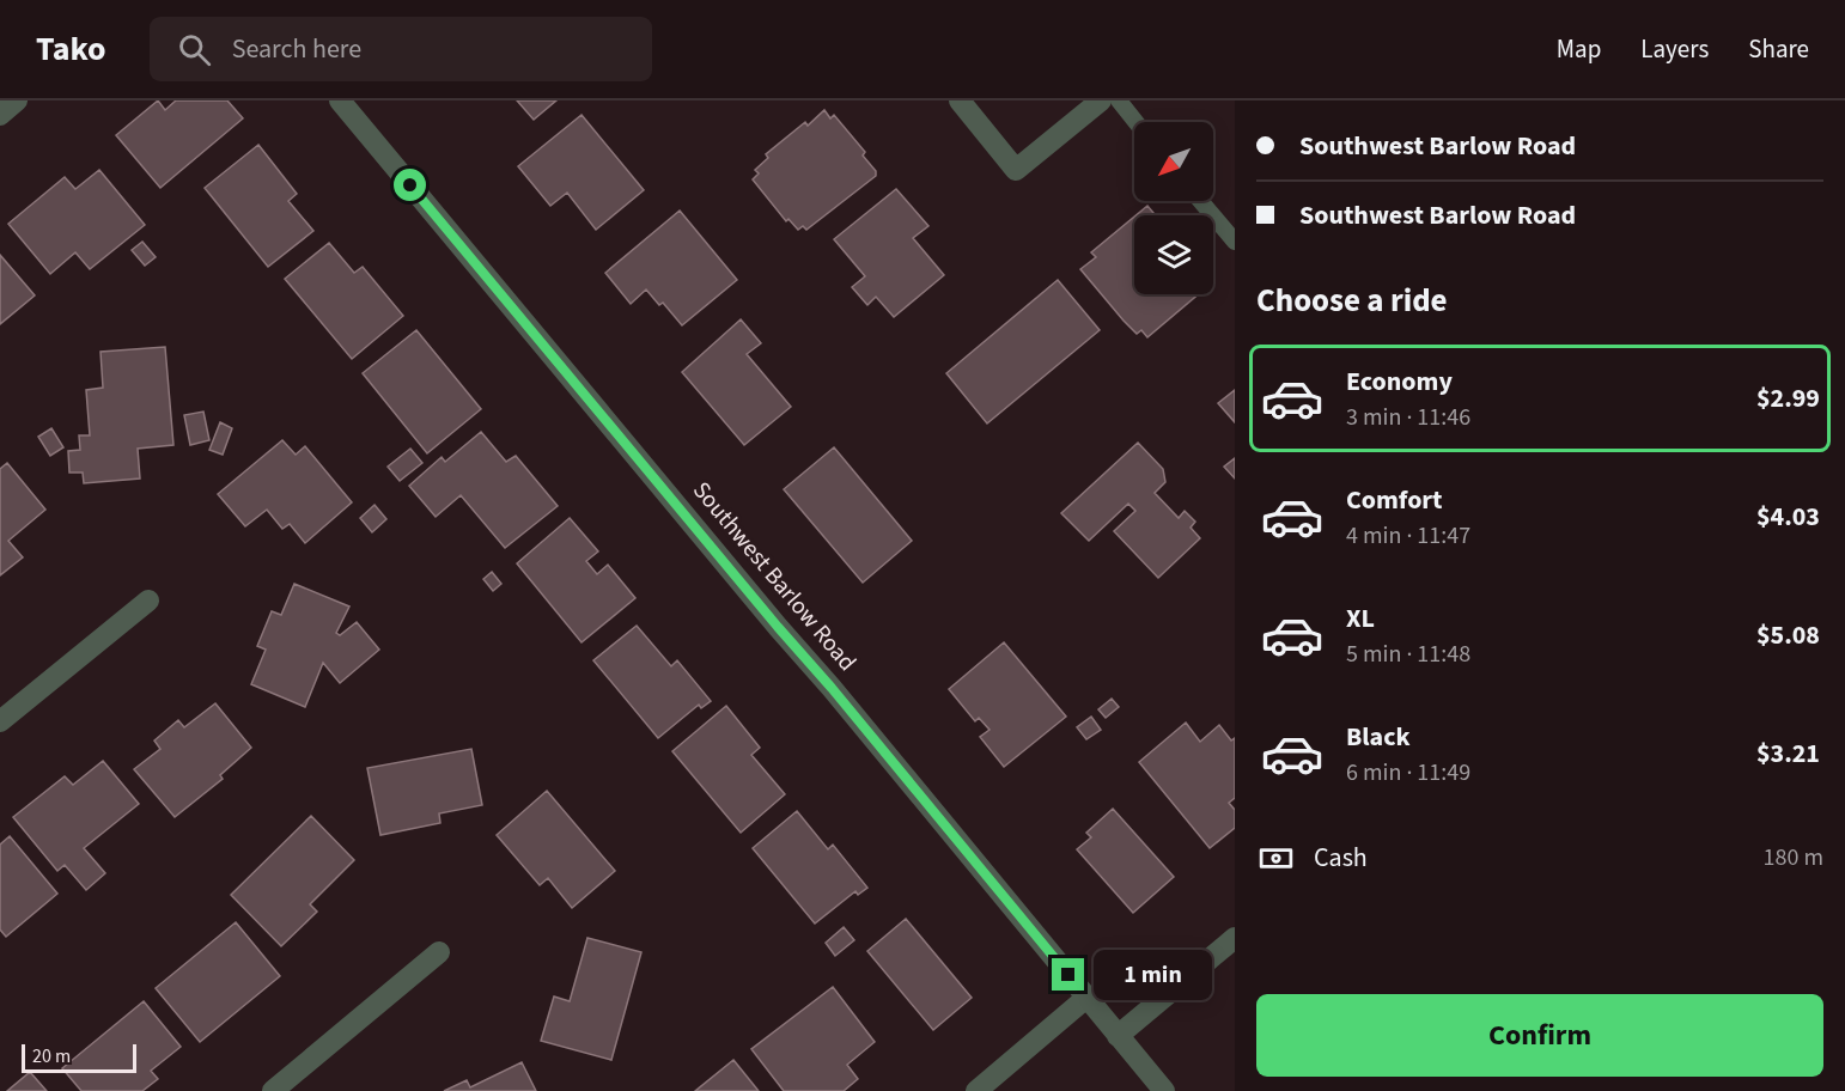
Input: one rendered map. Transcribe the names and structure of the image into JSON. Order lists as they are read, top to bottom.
{
  "streets": {
    "street": ["Southwest Barlow Road"]
  },
  "scale_bar": "20 m",
  "north": "bottom left",
  "page": {
    "header": "Tako",
    "search": "Search here",
    "nav": ["Map", "Layers", "Share"],
    "banner": ["Southwest Barlow Road", "Southwest Barlow Road"],
    "heading": "Choose a ride",
    "list": [
      {
        "name": "Economy",
        "note": "3 min · 11:46",
        "value": "$2.99"
      },
      {
        "name": "Comfort",
        "note": "4 min · 11:47",
        "value": "$4.03"
      },
      {
        "name": "XL",
        "note": "5 min · 11:48",
        "value": "$5.08"
      },
      {
        "name": "Black",
        "note": "6 min · 11:49",
        "value": "$3.21"
      }
    ],
    "pay": ["Cash", "180 m"],
    "bubble": "1 min",
    "buttons": "Confirm",
    "scale": "20 m"
  }
}
